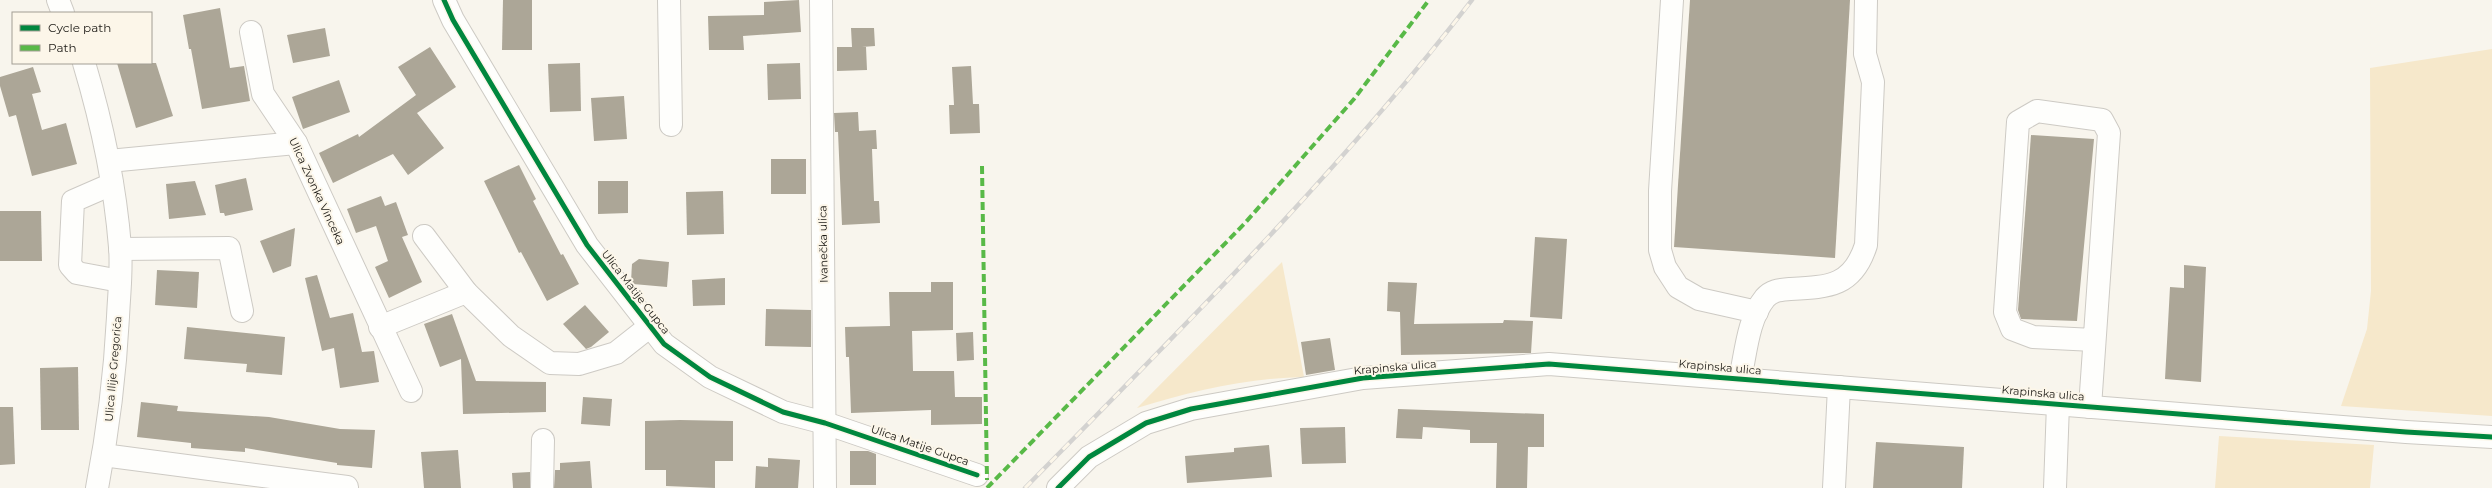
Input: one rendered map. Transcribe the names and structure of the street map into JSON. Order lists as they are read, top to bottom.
{
  "streets": {
    "street": [
      "Ulica Zvonka Vinceka",
      "Ivanečka ulica",
      "Ulica Matije Gupca",
      "Krapinska ulica",
      "Ulica Ilije Gregorića"
    ]
  },
  "crossings": [
    ["Ivanečka ulica", "Ulica Matije Gupca"]
  ],
  "legend": ["Cycle path", "Path"]
}
